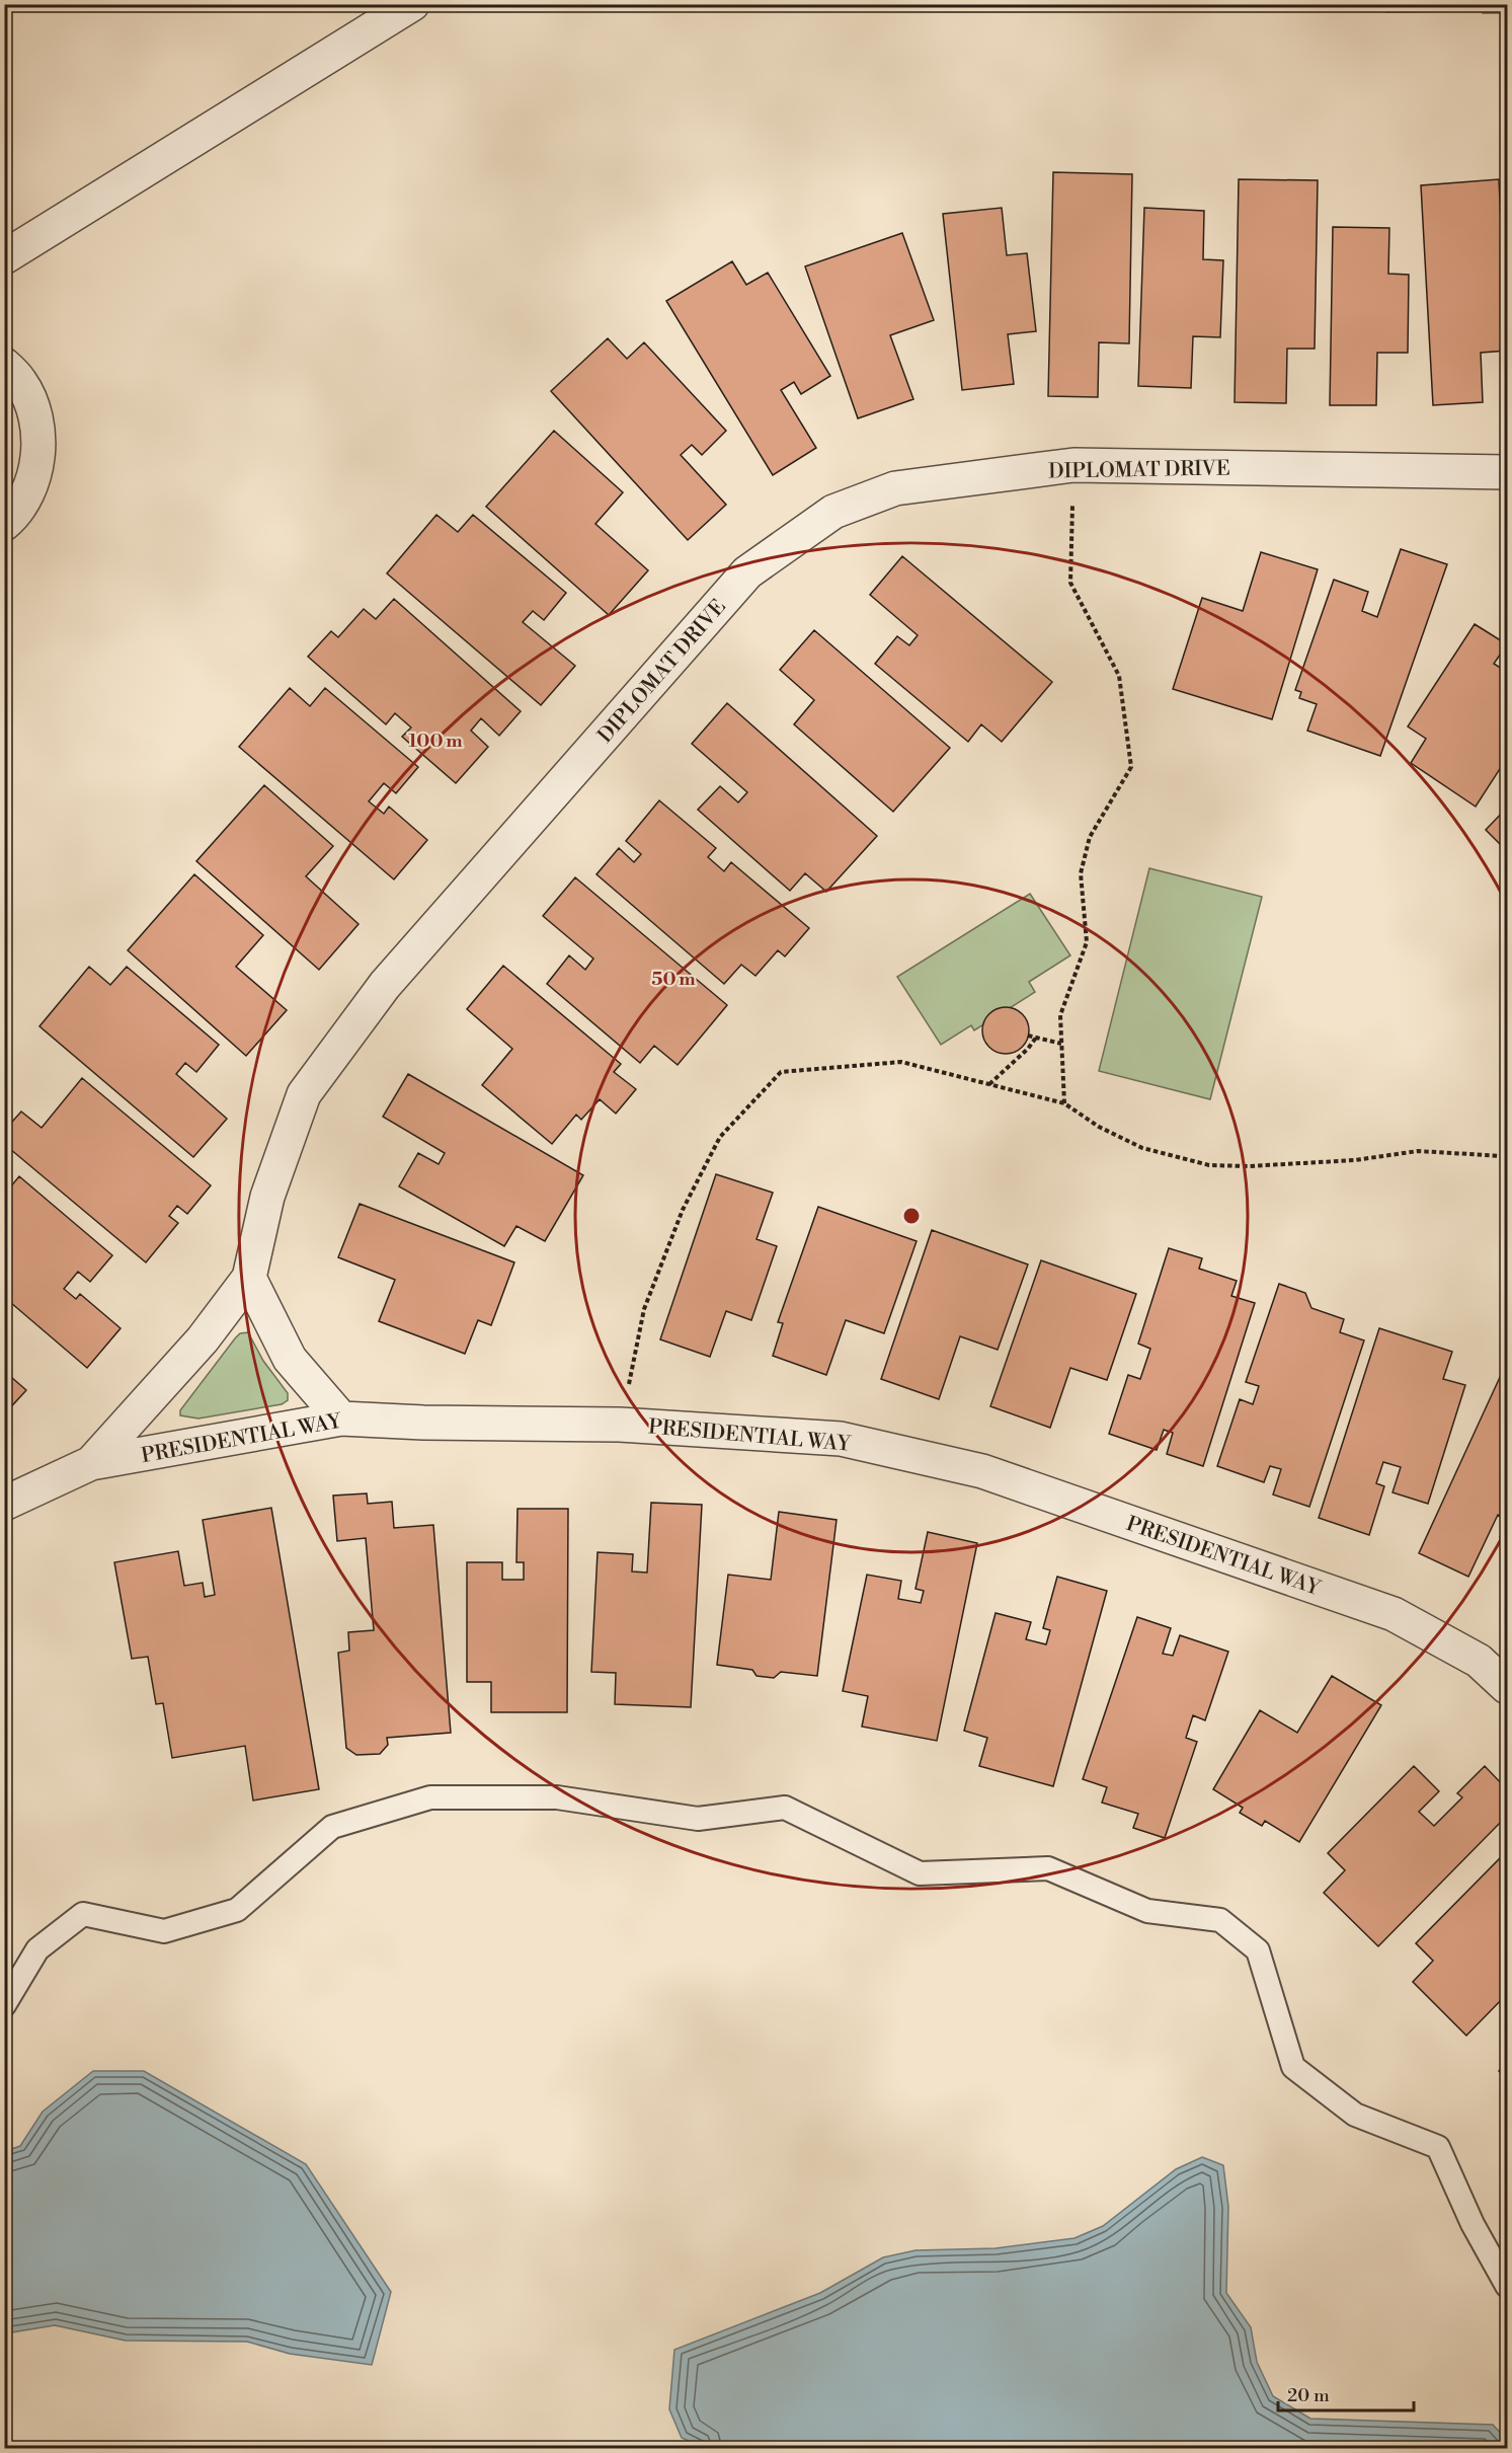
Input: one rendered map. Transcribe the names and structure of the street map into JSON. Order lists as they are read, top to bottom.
{
  "streets": {
    "street": ["DIPLOMAT DRIVE", "PRESIDENTIAL WAY"]
  },
  "crossings": [
    ["DIPLOMAT DRIVE", "PRESIDENTIAL WAY"]
  ],
  "scale_bar": "20 m",
  "rings": ["100 m", "50 m"]
}
